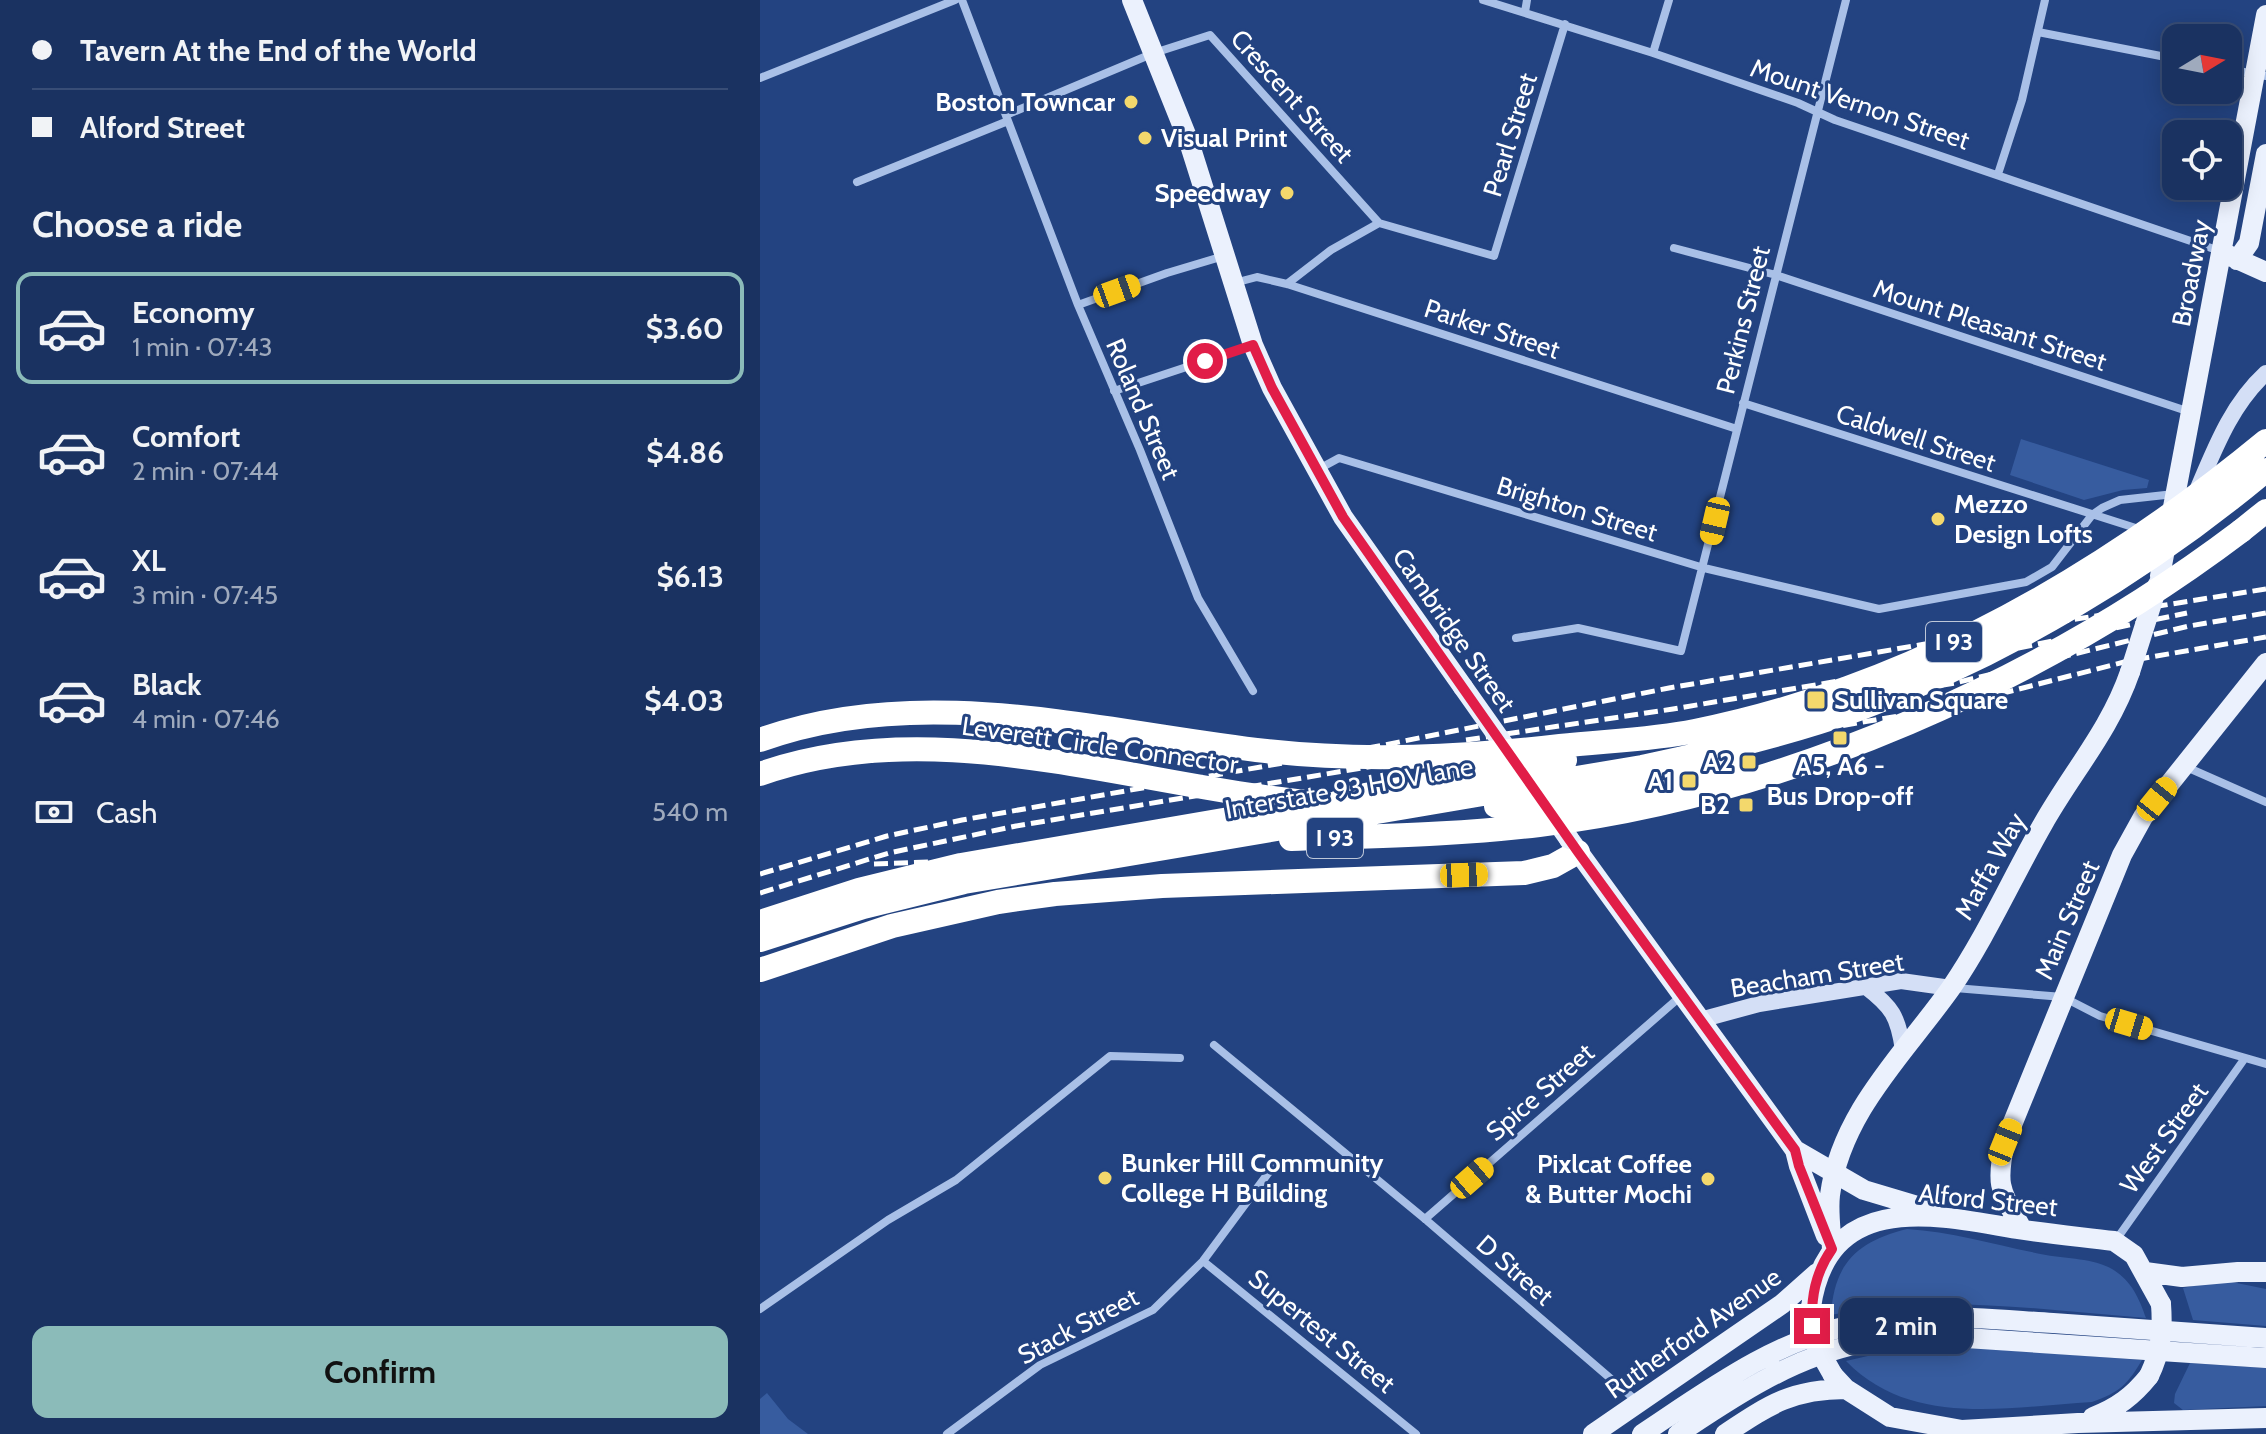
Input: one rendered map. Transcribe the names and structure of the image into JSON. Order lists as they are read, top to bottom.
{
  "streets": {
    "highway": ["I 93", "Leverett Circle Connector", "Interstate 93 HOV lane"],
    "main road": [
      "Broadway",
      "Cambridge Street",
      "Maffa Way",
      "Main Street",
      "Beacham Street",
      "Alford Street",
      "Rutherford Avenue"
    ],
    "street": [
      "Crescent Street",
      "Mount Vernon Street",
      "Pearl Street",
      "Perkins Street",
      "Mount Pleasant Street",
      "Parker Street",
      "Roland Street",
      "Caldwell Street",
      "Brighton Street",
      "Spice Street",
      "West Street",
      "D Street",
      "Stack Street",
      "Supertest Street"
    ]
  },
  "crossings": [
    ["Crescent Street", "Pearl Street"],
    ["Crescent Street", "Roland Street"],
    ["Crescent Street", "Cambridge Street"],
    ["Mount Vernon Street", "Pearl Street"],
    ["Mount Vernon Street", "Broadway"],
    ["Mount Vernon Street", "Perkins Street"],
    ["Broadway", "Mount Pleasant Street"],
    ["Broadway", "Maffa Way"],
    ["Perkins Street", "Mount Pleasant Street"],
    ["Perkins Street", "Parker Street"],
    ["Perkins Street", "Caldwell Street"],
    ["Perkins Street", "Brighton Street"],
    ["Parker Street", "Cambridge Street"],
    ["Caldwell Street", "Brighton Street"],
    ["Caldwell Street", "Maffa Way"],
    ["Brighton Street", "Cambridge Street"],
    ["Cambridge Street", "Maffa Way"],
    ["Cambridge Street", "Beacham Street"],
    ["Cambridge Street", "Spice Street"],
    ["Cambridge Street", "Alford Street"],
    ["I 93", "Leverett Circle Connector"],
    ["Maffa Way", "Beacham Street"],
    ["Maffa Way", "Alford Street"],
    ["Main Street", "Beacham Street"],
    ["Main Street", "Alford Street"],
    ["Beacham Street", "West Street"],
    ["Spice Street", "D Street"],
    ["West Street", "Alford Street"],
    ["Alford Street", "Rutherford Avenue"],
    ["D Street", "Rutherford Avenue"],
    ["Stack Street", "Supertest Street"]
  ],
  "places": {
    "other": [
      "Boston Towncar",
      "Visual Print",
      "Speedway",
      "Mezzo Design Lofts",
      "Bunker Hill Community College H Building",
      "Pixlcat Coffee & Butter Mochi"
    ],
    "transit": [
      "Sullivan Square",
      "A5, A6 - Bus Drop-off",
      "A2",
      "A1",
      "B2"
    ]
  },
  "north": "right",
  "page": {
    "banner": ["Tavern At the End of the World", "Alford Street"],
    "heading": "Choose a ride",
    "list": [
      {
        "name": "Economy",
        "note": "1 min · 07:43",
        "value": "$3.60"
      },
      {
        "name": "Comfort",
        "note": "2 min · 07:44",
        "value": "$4.86"
      },
      {
        "name": "XL",
        "note": "3 min · 07:45",
        "value": "$6.13"
      },
      {
        "name": "Black",
        "note": "4 min · 07:46",
        "value": "$4.03"
      }
    ],
    "pay": ["Cash", "540 m"],
    "bubble": "2 min",
    "buttons": "Confirm"
  }
}
